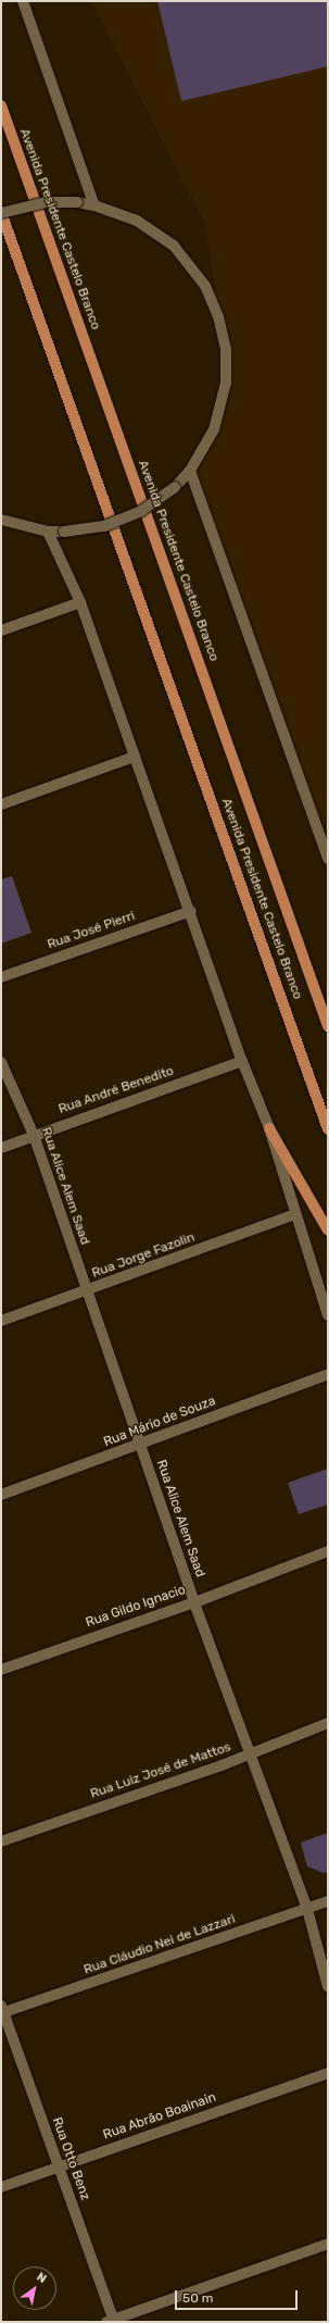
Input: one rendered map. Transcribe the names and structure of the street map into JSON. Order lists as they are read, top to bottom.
{
  "streets": {
    "main road": ["Avenida Presidente Castelo Branco"],
    "street": [
      "Rua José Pierri",
      "Rua André Benedito",
      "Rua Alice Alem Saad",
      "Rua Jorge Fazolin",
      "Rua Mário de Souza",
      "Rua Gildo Ignacio",
      "Rua Luiz José de Mattos",
      "Rua Cláudio Nei de Lazzari",
      "Rua Abrão Boainain",
      "Rua Otto Benz"
    ]
  },
  "crossings": [
    ["Rua André Benedito", "Rua Alice Alem Saad"],
    ["Rua Alice Alem Saad", "Rua Jorge Fazolin"],
    ["Rua Alice Alem Saad", "Rua Mário de Souza"],
    ["Rua Alice Alem Saad", "Rua Gildo Ignacio"],
    ["Rua Alice Alem Saad", "Rua Luiz José de Mattos"],
    ["Rua Alice Alem Saad", "Rua Cláudio Nei de Lazzari"],
    ["Rua Cláudio Nei de Lazzari", "Rua Otto Benz"],
    ["Rua Abrão Boainain", "Rua Otto Benz"]
  ],
  "scale_bar": "50 m",
  "north": "top right"
}
